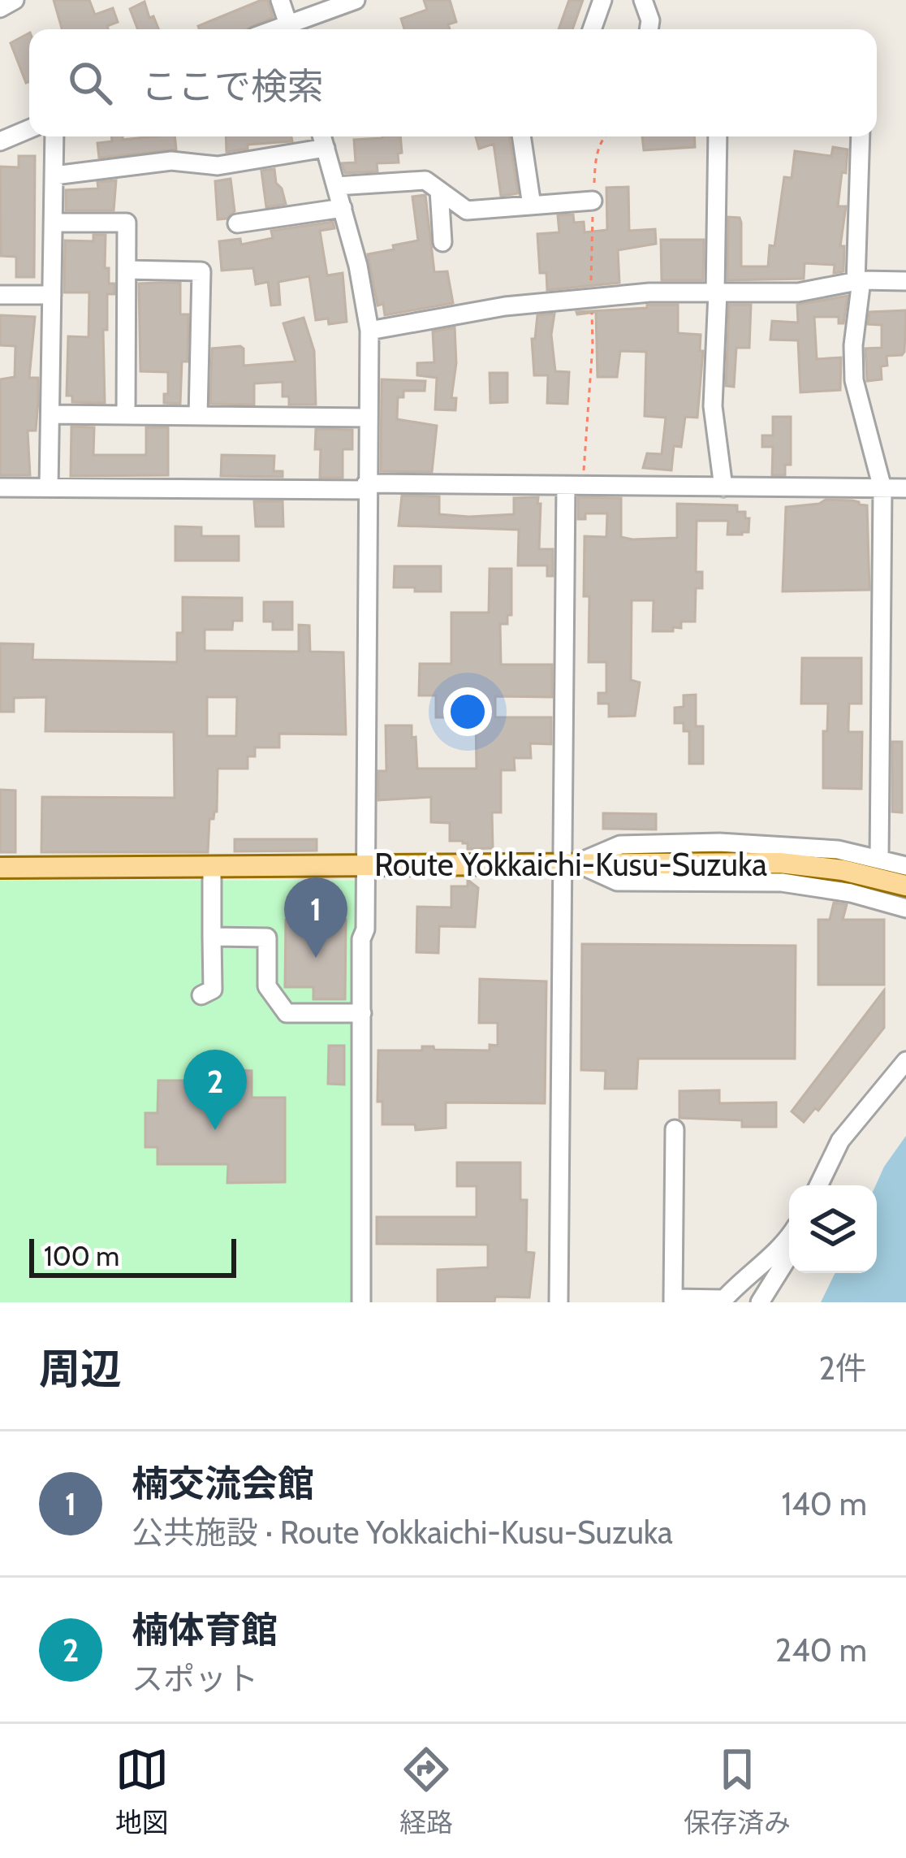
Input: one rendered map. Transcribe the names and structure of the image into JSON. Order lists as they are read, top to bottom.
{
  "streets": {
    "main road": ["Route Yokkaichi-Kusu-Suzuka"]
  },
  "scale_bar": "100 m",
  "page": {
    "search": "ここで検索",
    "pins": ["1", "2"],
    "scale": "100 m",
    "heading": ["周辺", "2件"],
    "list": [
      {
        "mark": "1",
        "name": "楠交流会館",
        "note": "公共施設 · Route Yokkaichi-Kusu-Suzuka",
        "value": "140 m"
      },
      {
        "mark": "2",
        "name": "楠体育館",
        "note": "スポット",
        "value": "240 m"
      }
    ],
    "nav": ["地図", "経路", "保存済み"]
  }
}
